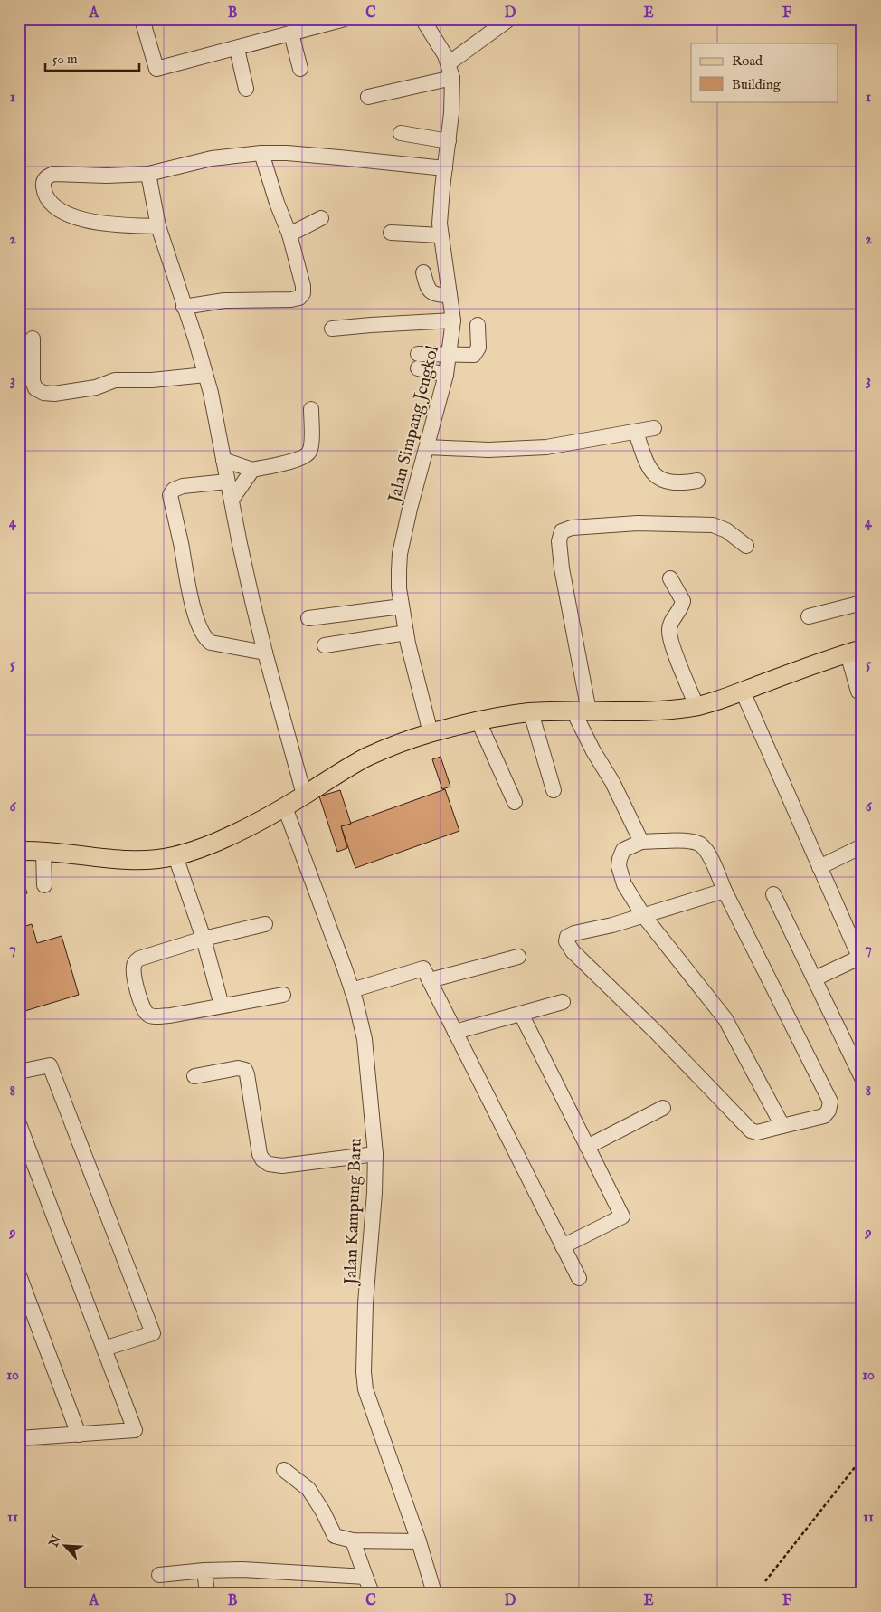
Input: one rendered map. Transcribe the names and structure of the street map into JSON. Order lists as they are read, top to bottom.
{
  "streets": {
    "street": ["Jalan Simpang Jengkol", "Jalan Kampung Baru"]
  },
  "legend": ["Road", "Building"],
  "scale_bar": "50 m",
  "north": "top left",
  "grid": {
    "columns": [
      "A",
      "B",
      "C",
      "D",
      "E",
      "F"
    ],
    "rows": [
      "1",
      "2",
      "3",
      "4",
      "5",
      "6",
      "7",
      "8",
      "9",
      "10",
      "11"
    ]
  }
}
